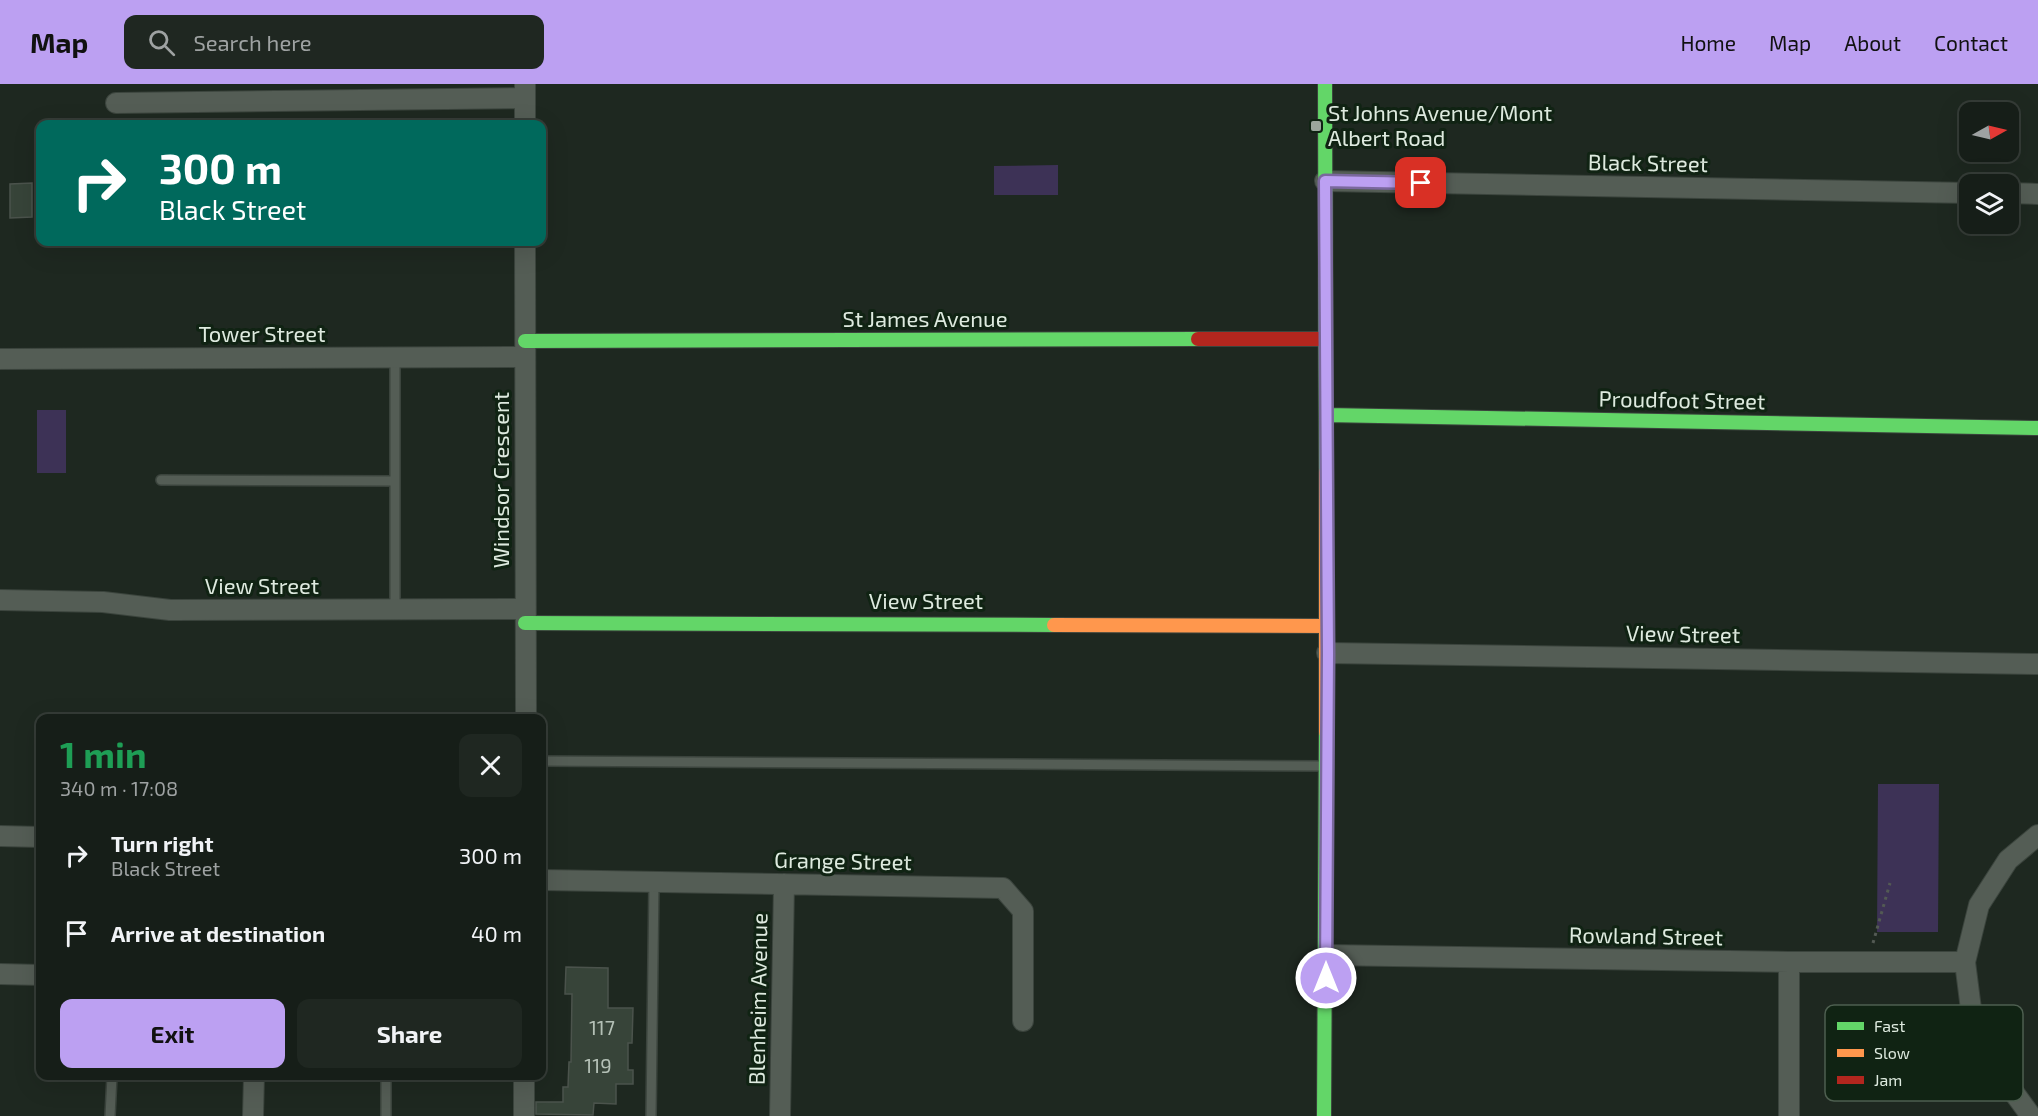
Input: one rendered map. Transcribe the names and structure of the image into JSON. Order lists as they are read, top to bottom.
{
  "streets": {
    "street": [
      "Black Street",
      "St James Avenue",
      "Tower Street",
      "Proudfoot Street",
      "Windsor Crescent",
      "View Street",
      "Grange Street",
      "Rowland Street",
      "Blenheim Avenue"
    ]
  },
  "crossings": [
    ["St James Avenue", "Tower Street"],
    ["St James Avenue", "Windsor Crescent"],
    ["Tower Street", "Windsor Crescent"],
    ["Windsor Crescent", "View Street"],
    ["Grange Street", "Blenheim Avenue"]
  ],
  "places": {
    "transit": ["St Johns Avenue/Mont Albert Road"]
  },
  "house_numbers": ["117", "119"],
  "legend": ["Fast", "Slow", "Jam"],
  "north": "right",
  "page": {
    "header": "Map",
    "search": "Search here",
    "nav": [
      "Home",
      "Map",
      "About",
      "Contact"
    ],
    "turn": ["300 m", "Black Street"],
    "heading": ["1 min", "340 m · 17:08"],
    "list": [
      {
        "name": "Turn right",
        "note": "Black Street",
        "value": "300 m"
      },
      {
        "name": "Arrive at destination",
        "value": "40 m"
      }
    ],
    "buttons": ["Exit", "Share"]
  }
}
